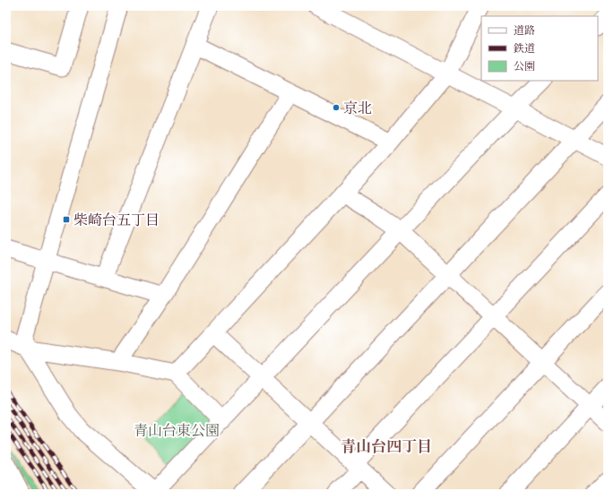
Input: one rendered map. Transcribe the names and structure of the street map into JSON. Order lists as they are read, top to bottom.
{
  "districts": ["青山台四丁目"],
  "parks": ["青山台東公園"],
  "places": {
    "other": ["京北"],
    "transit": ["柴崎台五丁目"]
  },
  "legend": ["道路", "鉄道", "公園"]
}
